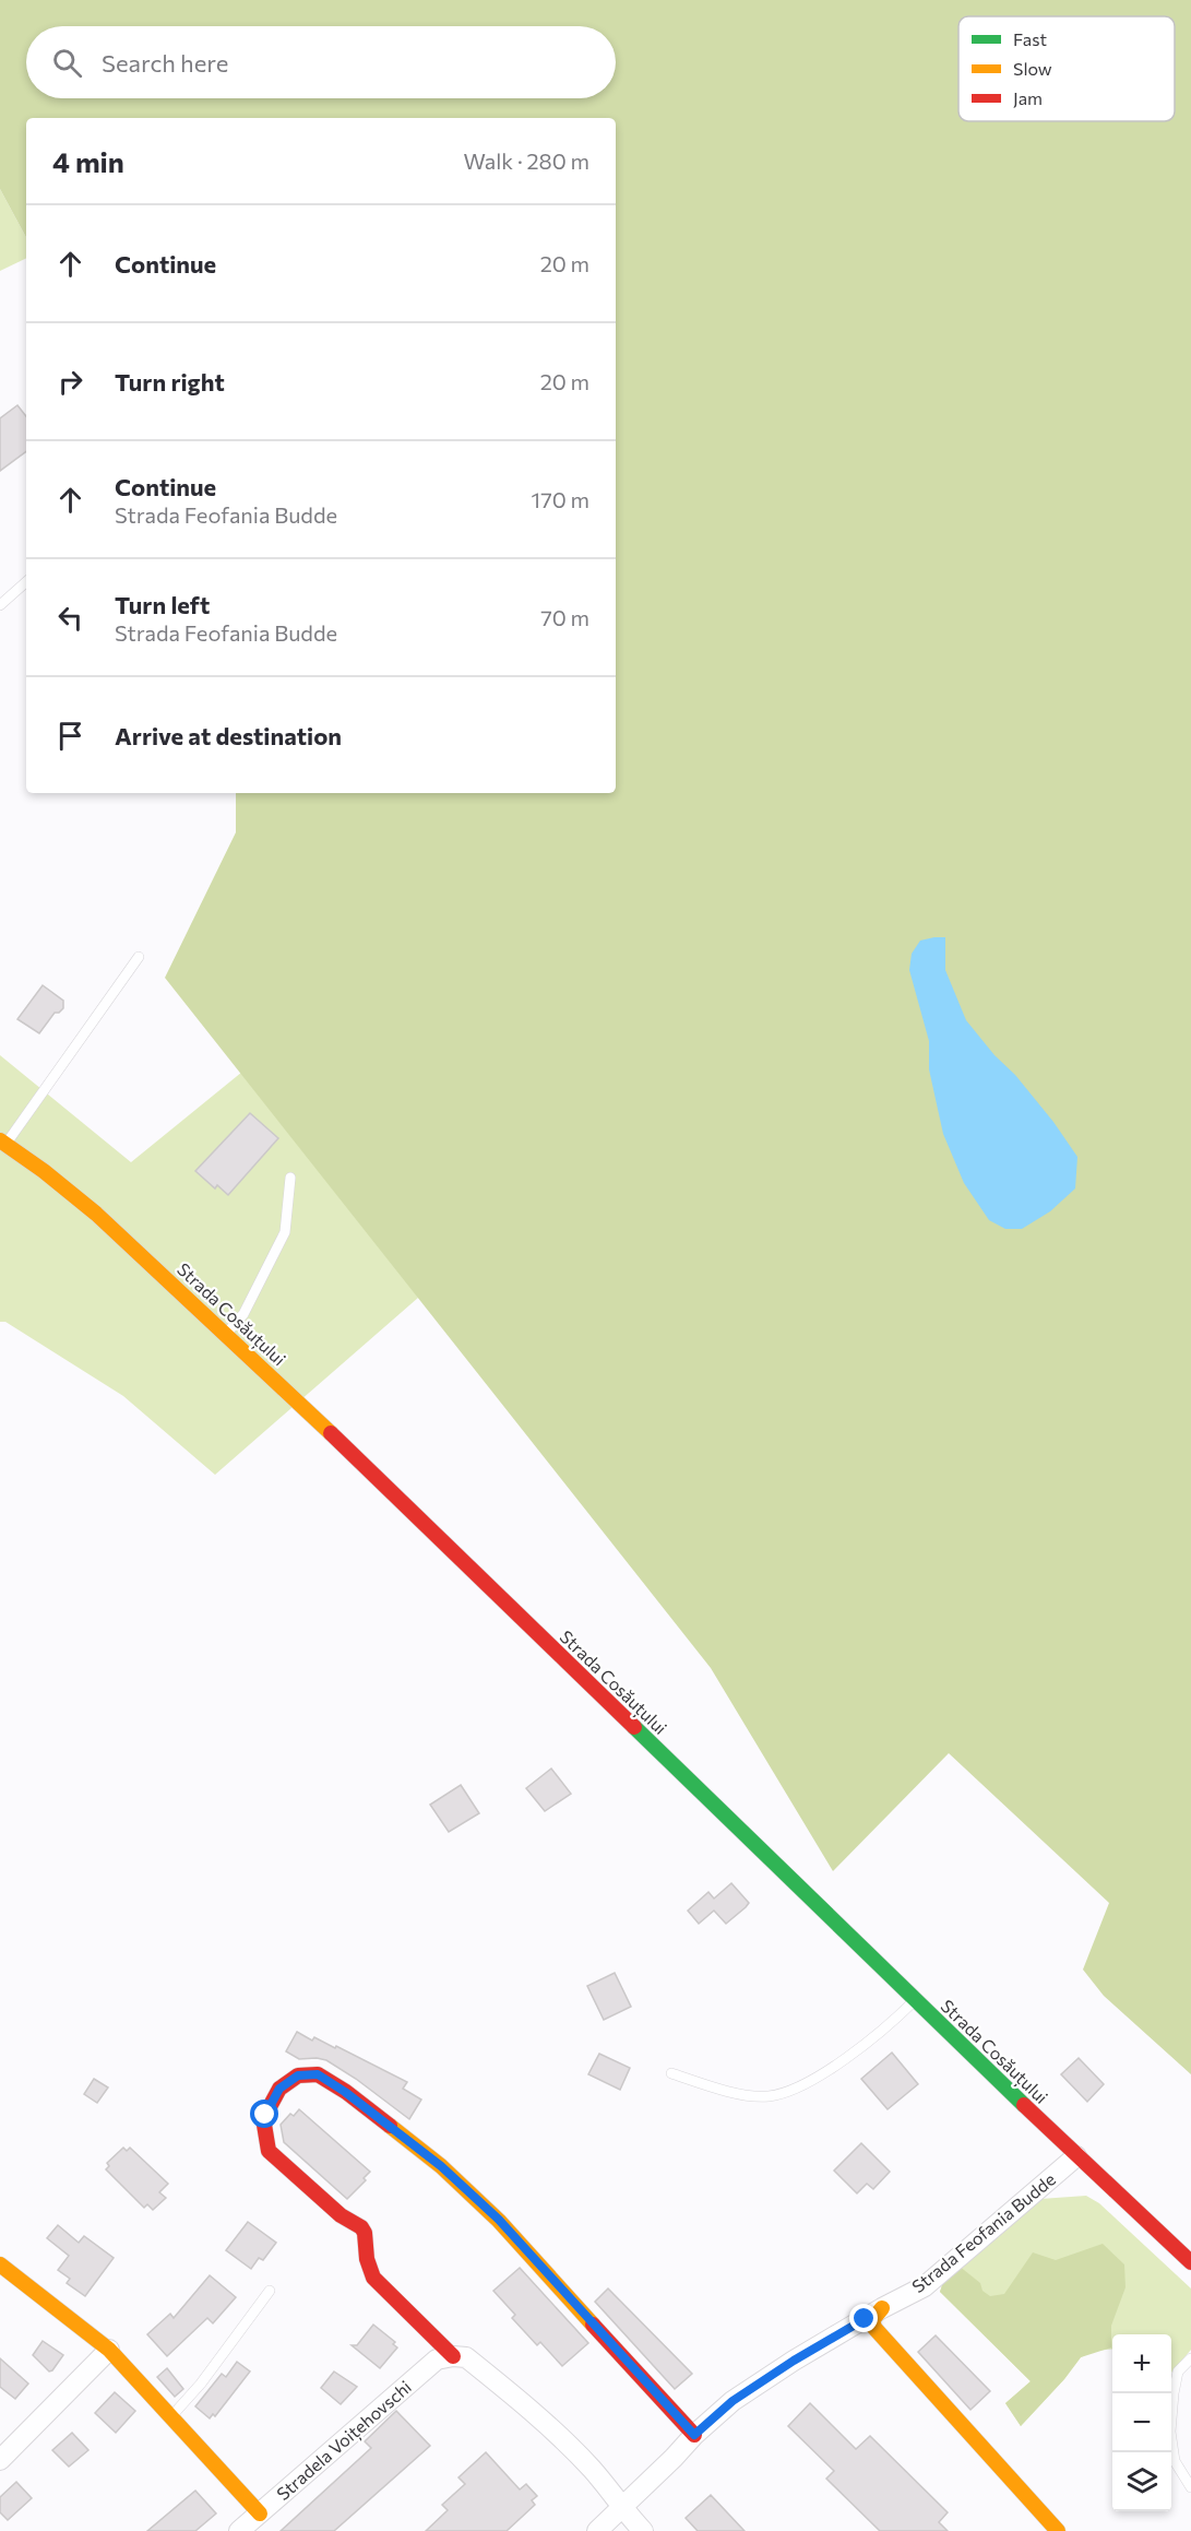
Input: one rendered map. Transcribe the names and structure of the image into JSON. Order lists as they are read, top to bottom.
{
  "streets": {
    "main road": ["Strada Cosăuțului"],
    "street": ["Strada Feofania Budde", "Stradela Voițehovschi"]
  },
  "crossings": [
    ["Strada Cosăuțului", "Strada Feofania Budde"]
  ],
  "legend": ["Fast", "Slow", "Jam"],
  "page": {
    "search": "Search here",
    "heading": ["4 min", "Walk · 280 m"],
    "list": [
      ["Continue", "20 m"],
      ["Turn right", "20 m"],
      ["Continue", "Strada Feofania Budde", "170 m"],
      ["Turn left", "Strada Feofania Budde", "70 m"],
      "Arrive at destination"
    ],
    "map_buttons": ["+", "−"]
  }
}
